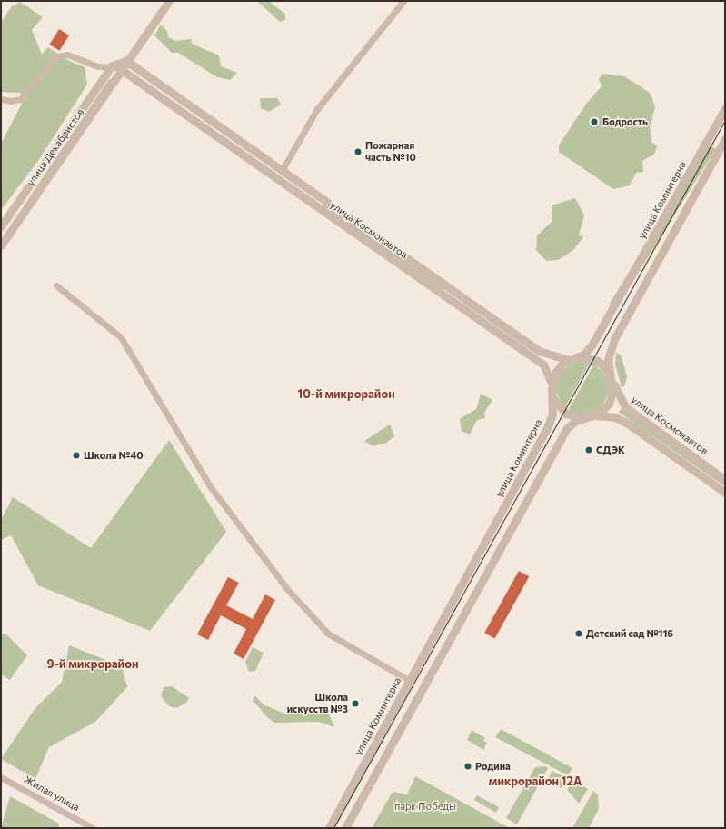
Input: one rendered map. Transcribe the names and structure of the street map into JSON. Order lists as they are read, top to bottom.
{
  "streets": {
    "street": [
      "улица Декабристов",
      "улица Коминтерна",
      "улица Космонавтов",
      "Жилая улица"
    ]
  },
  "crossings": [
    ["улица Декабристов", "улица Космонавтов"],
    ["улица Коминтерна", "улица Космонавтов"]
  ],
  "districts": ["10-й микрорайон", "9-й микрорайон", "микрорайон 12А"],
  "parks": ["парк Победы"],
  "places": [
    "Бодрость",
    "Пожарная часть №10",
    "СДЭК",
    "Школа №40",
    "Детский сад №116",
    "Школа искусств №3",
    "Родина"
  ]
}
